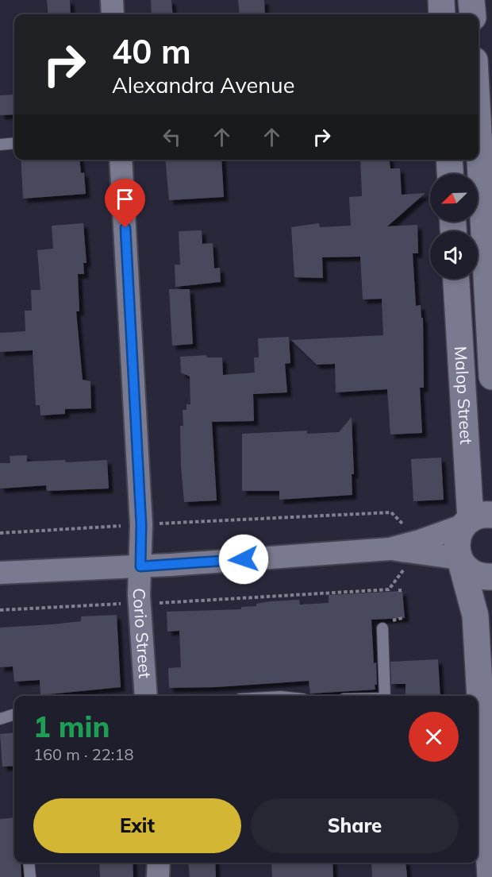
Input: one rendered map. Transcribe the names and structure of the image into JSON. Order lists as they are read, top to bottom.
{
  "streets": {
    "street": ["Malop Street", "Corio Street"]
  },
  "north": "bottom left",
  "page": {
    "turn": ["40 m", "Alexandra Avenue"],
    "heading": ["1 min", "160 m · 22:18"],
    "buttons": ["Exit", "Share"]
  }
}
